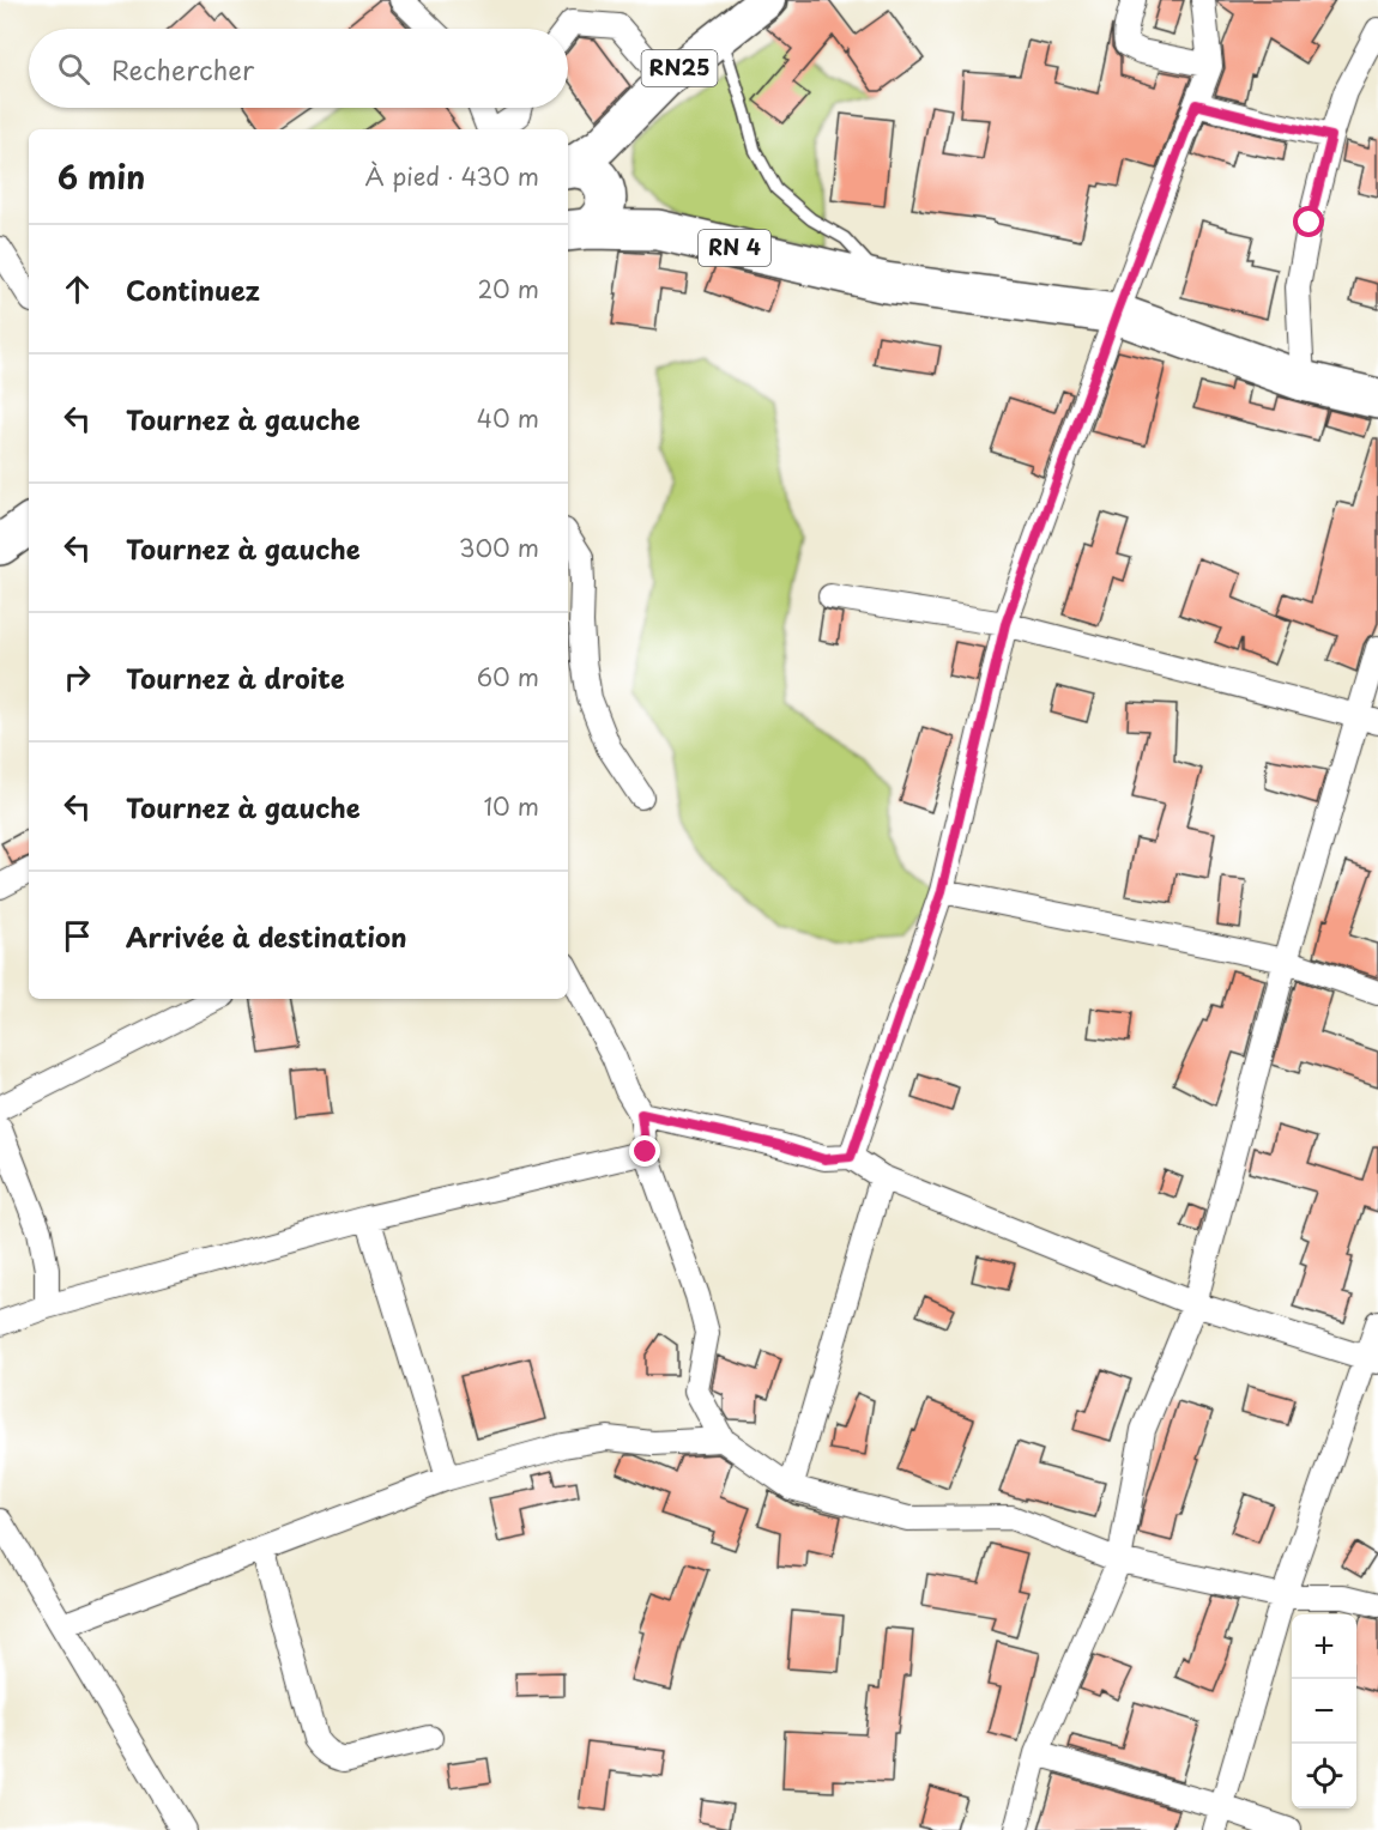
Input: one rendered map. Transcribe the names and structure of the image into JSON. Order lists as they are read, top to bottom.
{
  "streets": {
    "highway": ["RN 4"],
    "main road": ["RN25"]
  },
  "page": {
    "search": "Rechercher",
    "heading": ["6 min", "À pied · 430 m"],
    "list": [
      ["Continuez", "20 m"],
      ["Tournez à gauche", "40 m"],
      ["Tournez à gauche", "300 m"],
      ["Tournez à droite", "60 m"],
      ["Tournez à gauche", "10 m"],
      "Arrivée à destination"
    ],
    "map_buttons": ["+", "−"]
  }
}
